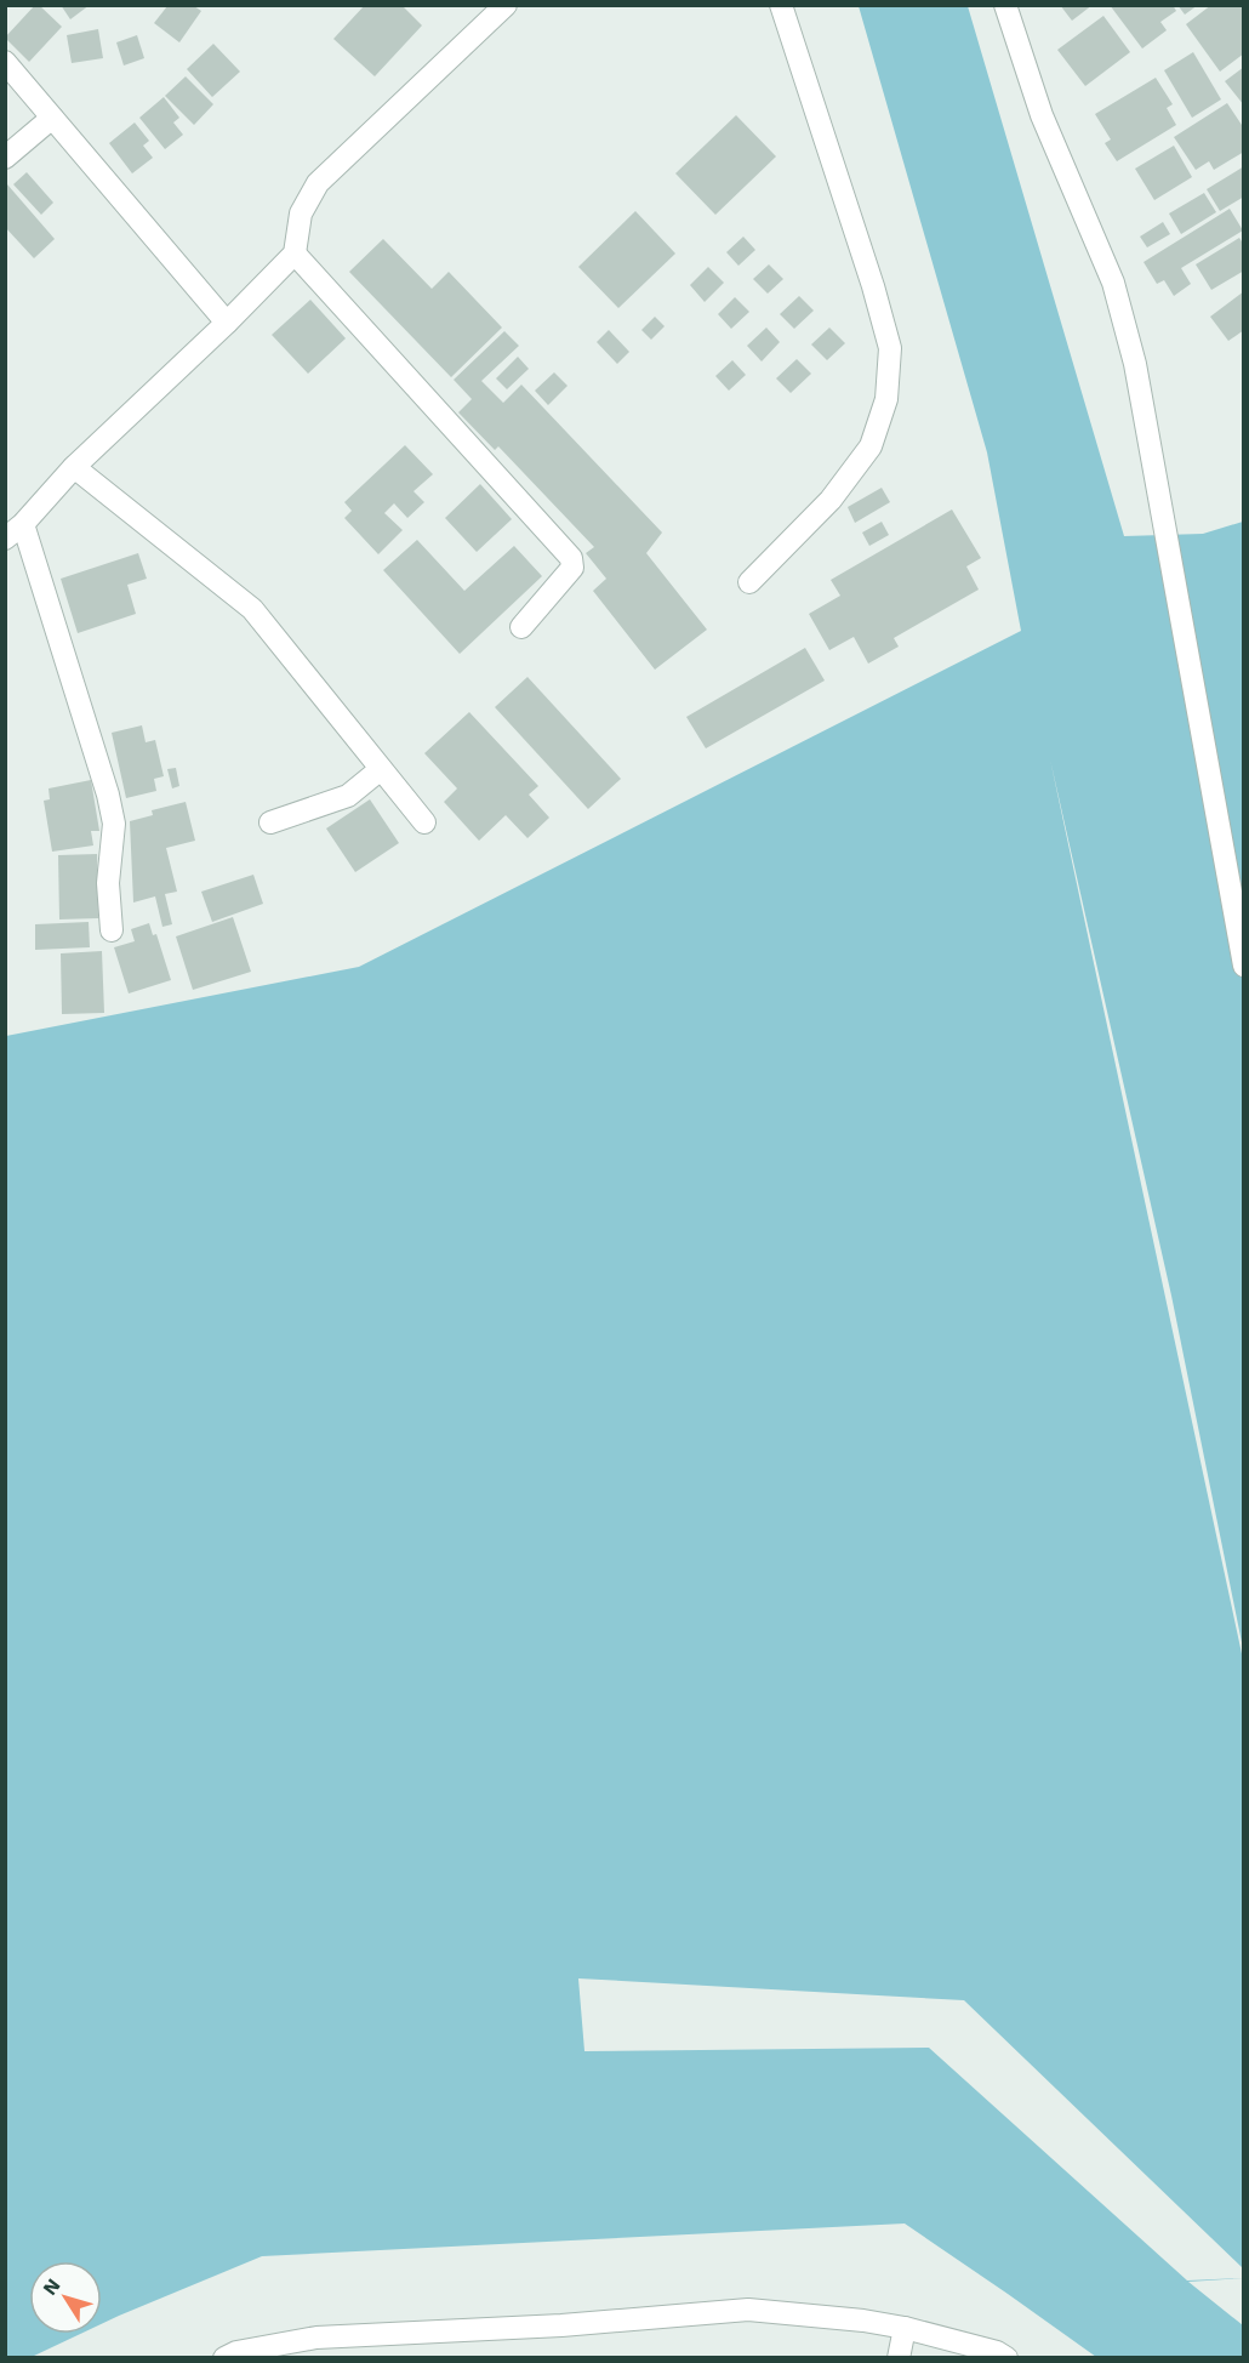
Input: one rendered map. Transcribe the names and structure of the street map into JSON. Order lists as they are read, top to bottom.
{
  "north": "top left"
}
